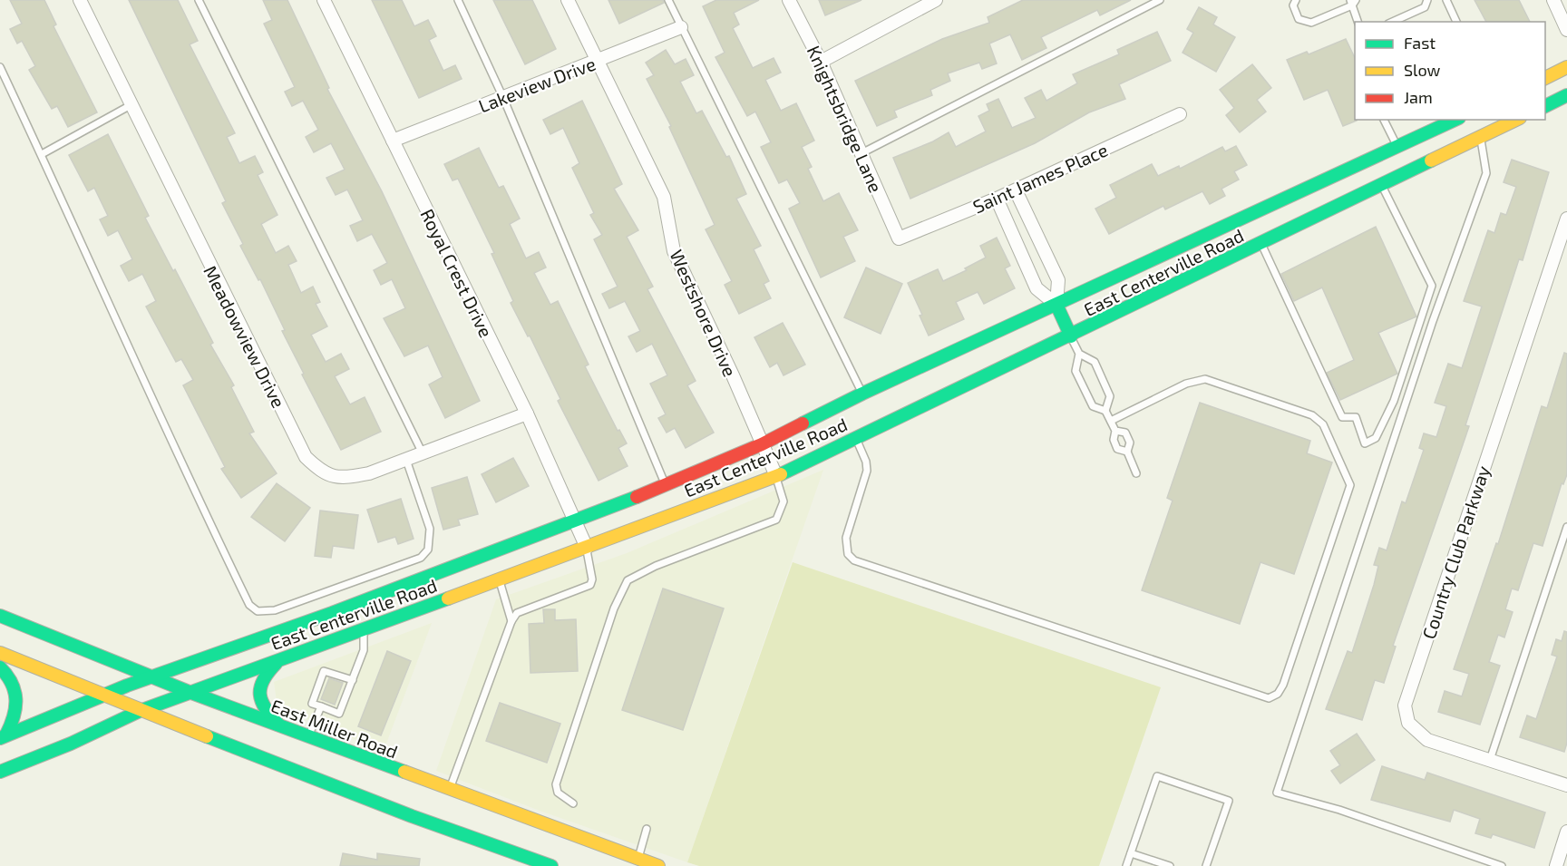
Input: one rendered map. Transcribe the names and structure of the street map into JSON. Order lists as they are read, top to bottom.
{
  "streets": {
    "main road": ["East Centerville Road", "East Miller Road"],
    "street": [
      "Lakeview Drive",
      "Knightsbridge Lane",
      "Saint James Place",
      "Royal Crest Drive",
      "Westshore Drive",
      "Meadowview Drive",
      "Country Club Parkway"
    ]
  },
  "crossings": [
    ["Lakeview Drive", "Royal Crest Drive"],
    ["Lakeview Drive", "Westshore Drive"],
    ["Knightsbridge Lane", "Saint James Place"],
    ["East Centerville Road", "Royal Crest Drive"],
    ["East Centerville Road", "Westshore Drive"],
    ["East Centerville Road", "East Miller Road"],
    ["Royal Crest Drive", "Meadowview Drive"]
  ],
  "legend": ["Fast", "Slow", "Jam"]
}
